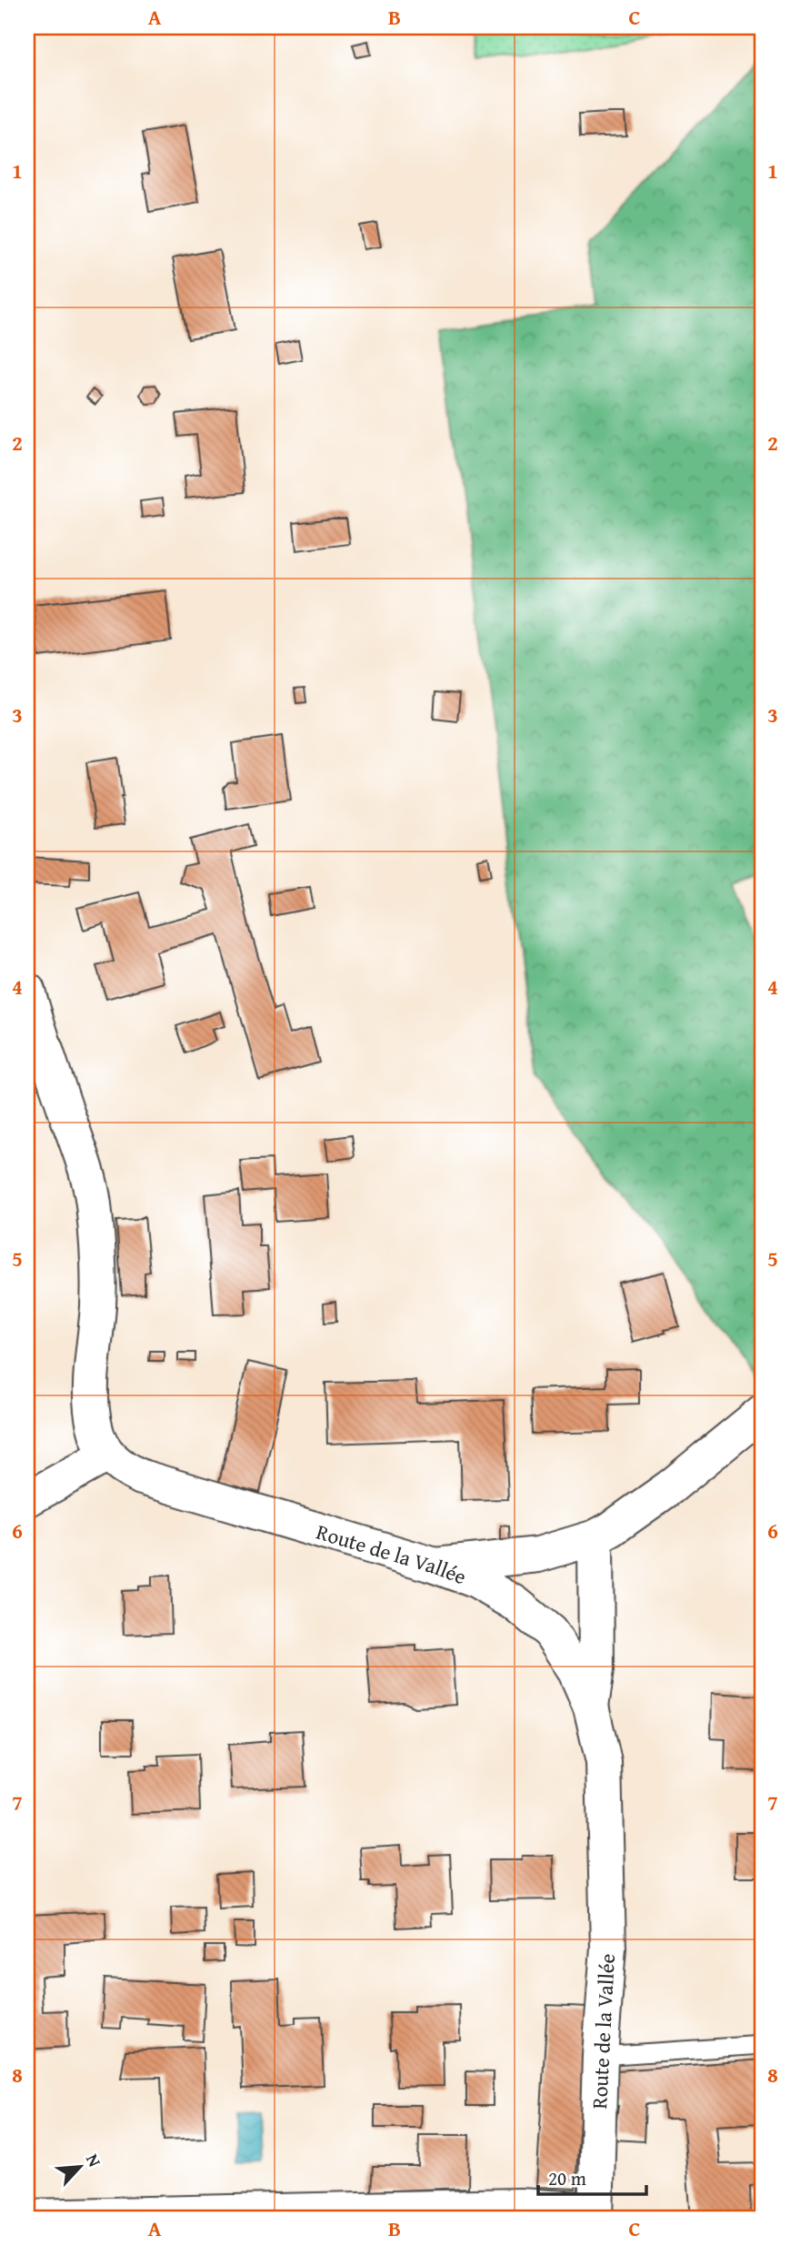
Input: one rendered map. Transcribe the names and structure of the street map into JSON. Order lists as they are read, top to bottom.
{
  "streets": {
    "street": ["Route de la Vallée"]
  },
  "scale_bar": "20 m",
  "north": "top right",
  "grid": {
    "columns": ["A", "B", "C"],
    "rows": [
      "1",
      "2",
      "3",
      "4",
      "5",
      "6",
      "7",
      "8"
    ]
  }
}
